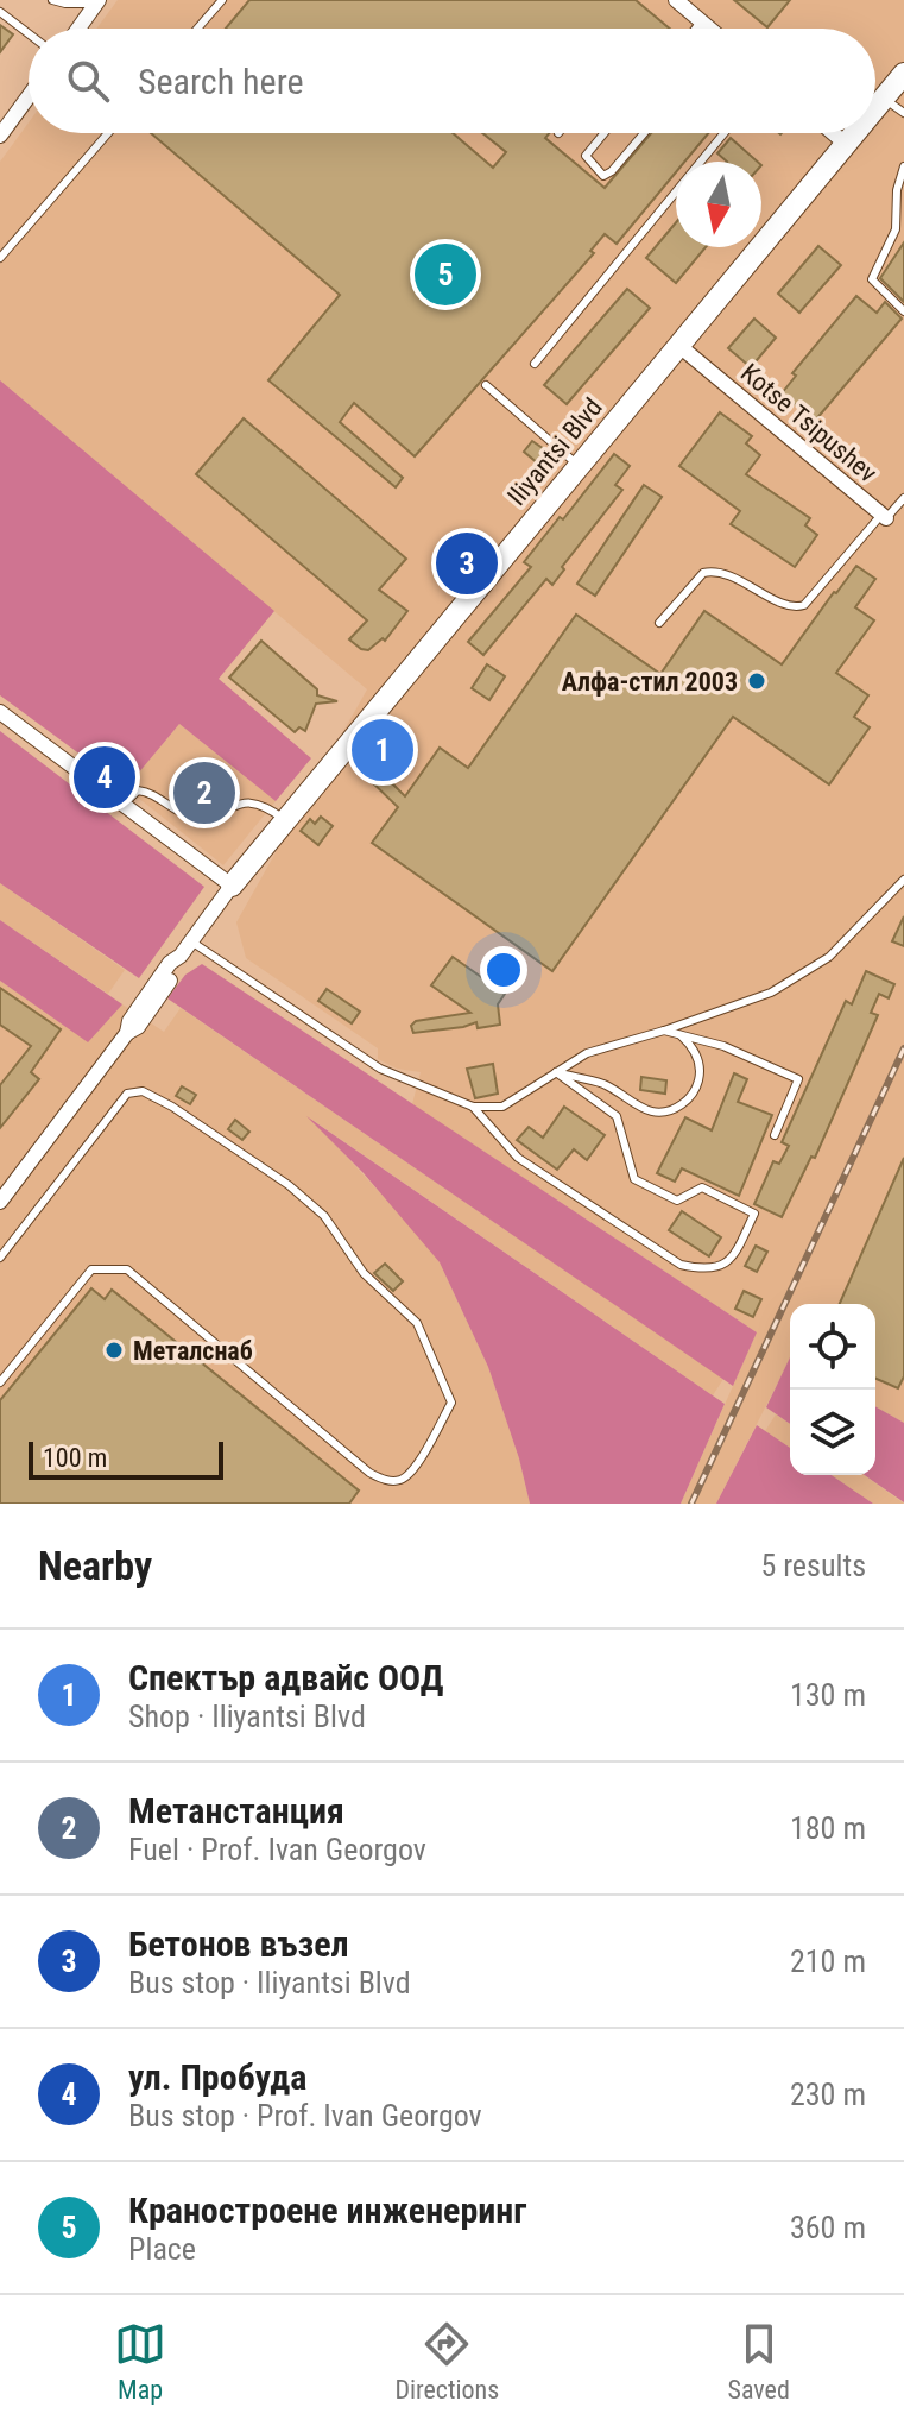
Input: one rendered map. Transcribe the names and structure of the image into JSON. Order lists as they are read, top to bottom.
{
  "streets": {
    "street": ["Kotse Tsipushev", "Iliyantsi Blvd"]
  },
  "crossings": [
    ["Kotse Tsipushev", "Iliyantsi Blvd"]
  ],
  "places": ["Алфа-стил 2003", "Металснаб"],
  "scale_bar": "100 m",
  "north": "bottom",
  "page": {
    "search": "Search here",
    "pins": [
      "5",
      "3",
      "1",
      "4",
      "2"
    ],
    "scale": "100 m",
    "heading": ["Nearby", "5 results"],
    "list": [
      {
        "mark": "1",
        "name": "Спектър адвайс ООД",
        "note": "Shop · Iliyantsi Blvd",
        "value": "130 m"
      },
      {
        "mark": "2",
        "name": "Метанстанция",
        "note": "Fuel · Prof. Ivan Georgov",
        "value": "180 m"
      },
      {
        "mark": "3",
        "name": "Бетонов възел",
        "note": "Bus stop · Iliyantsi Blvd",
        "value": "210 m"
      },
      {
        "mark": "4",
        "name": "ул. Пробуда",
        "note": "Bus stop · Prof. Ivan Georgov",
        "value": "230 m"
      },
      {
        "mark": "5",
        "name": "Краностроене инженеринг",
        "note": "Place",
        "value": "360 m"
      }
    ],
    "nav": ["Map", "Directions", "Saved"]
  }
}
